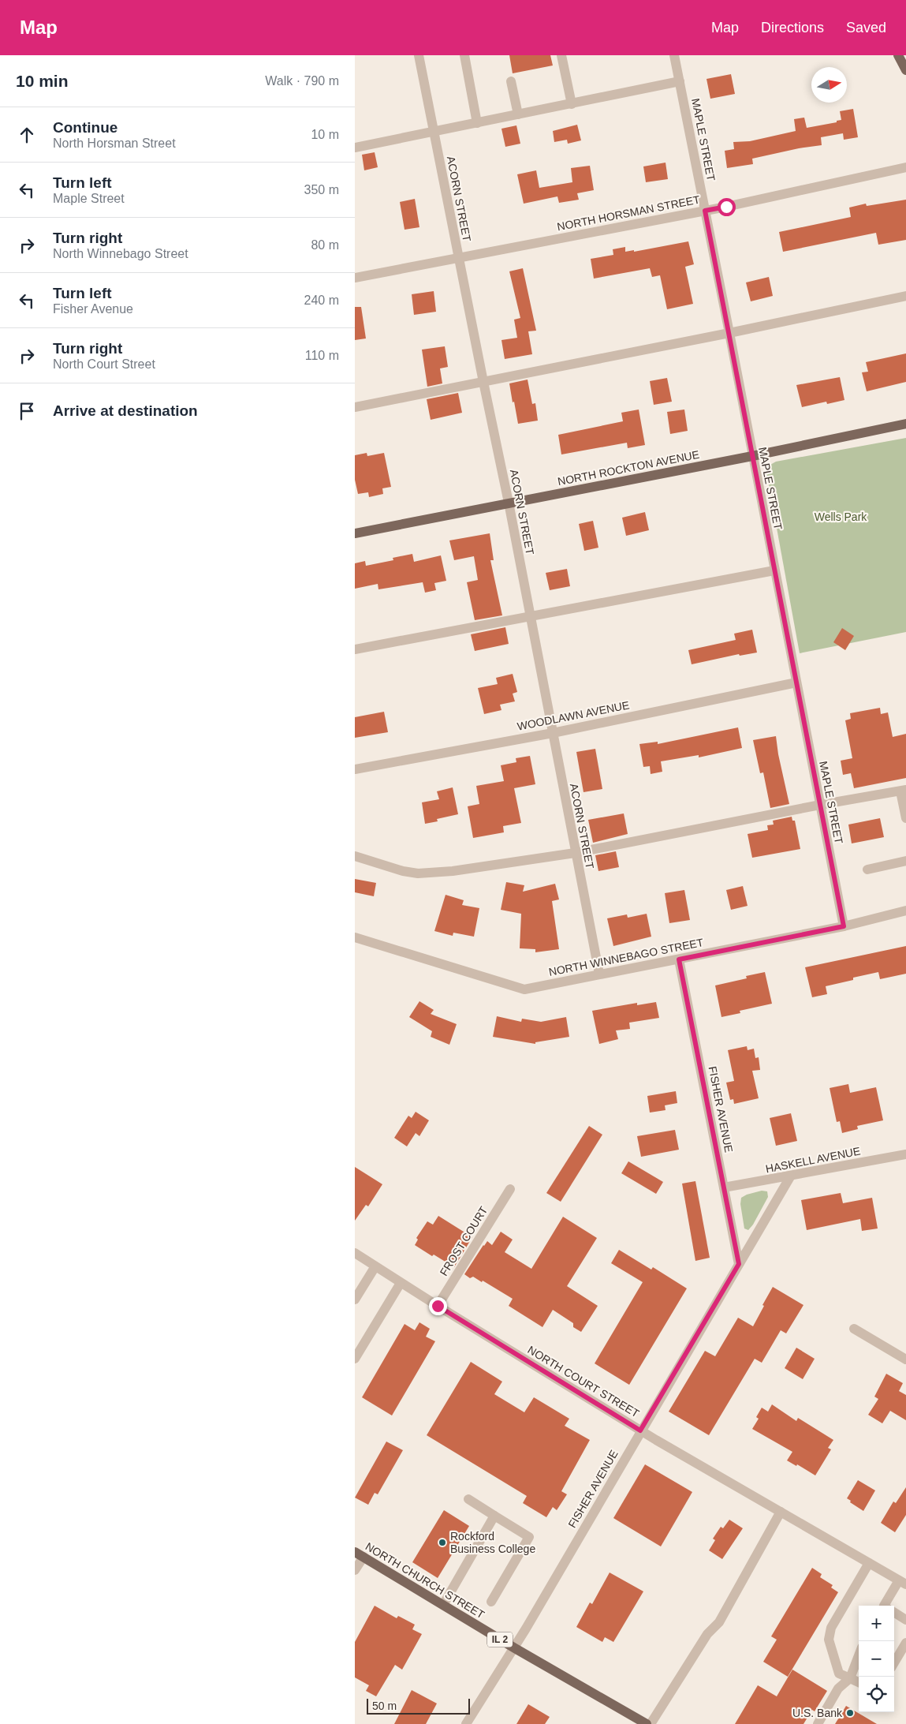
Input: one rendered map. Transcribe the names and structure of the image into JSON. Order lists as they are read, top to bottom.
{
  "streets": {
    "main road": ["NORTH ROCKTON AVENUE", "NORTH CHURCH STREET", "IL 2"],
    "street": [
      "MAPLE STREET",
      "ACORN STREET",
      "NORTH HORSMAN STREET",
      "WOODLAWN AVENUE",
      "NORTH WINNEBAGO STREET",
      "FISHER AVENUE",
      "HASKELL AVENUE",
      "FROST COURT",
      "NORTH COURT STREET"
    ]
  },
  "crossings": [
    ["MAPLE STREET", "NORTH HORSMAN STREET"],
    ["MAPLE STREET", "NORTH ROCKTON AVENUE"],
    ["MAPLE STREET", "WOODLAWN AVENUE"],
    ["MAPLE STREET", "NORTH WINNEBAGO STREET"],
    ["ACORN STREET", "NORTH HORSMAN STREET"],
    ["ACORN STREET", "NORTH ROCKTON AVENUE"],
    ["ACORN STREET", "WOODLAWN AVENUE"],
    ["ACORN STREET", "NORTH WINNEBAGO STREET"],
    ["NORTH WINNEBAGO STREET", "FISHER AVENUE"],
    ["FISHER AVENUE", "HASKELL AVENUE"],
    ["FISHER AVENUE", "NORTH COURT STREET"],
    ["FISHER AVENUE", "NORTH CHURCH STREET"],
    ["FROST COURT", "NORTH COURT STREET"]
  ],
  "parks": ["Wells Park"],
  "places": ["Rockford Business College", "U.S. Bank"],
  "scale_bar": "50 m",
  "north": "right",
  "page": {
    "header": "Map",
    "nav": ["Map", "Directions", "Saved"],
    "heading": ["10 min", "Walk · 790 m"],
    "list": [
      ["Continue", "North Horsman Street", "10 m"],
      ["Turn left", "Maple Street", "350 m"],
      ["Turn right", "North Winnebago Street", "80 m"],
      ["Turn left", "Fisher Avenue", "240 m"],
      ["Turn right", "North Court Street", "110 m"],
      "Arrive at destination"
    ],
    "map_buttons": ["+", "−"],
    "scale": "50 m"
  }
}
